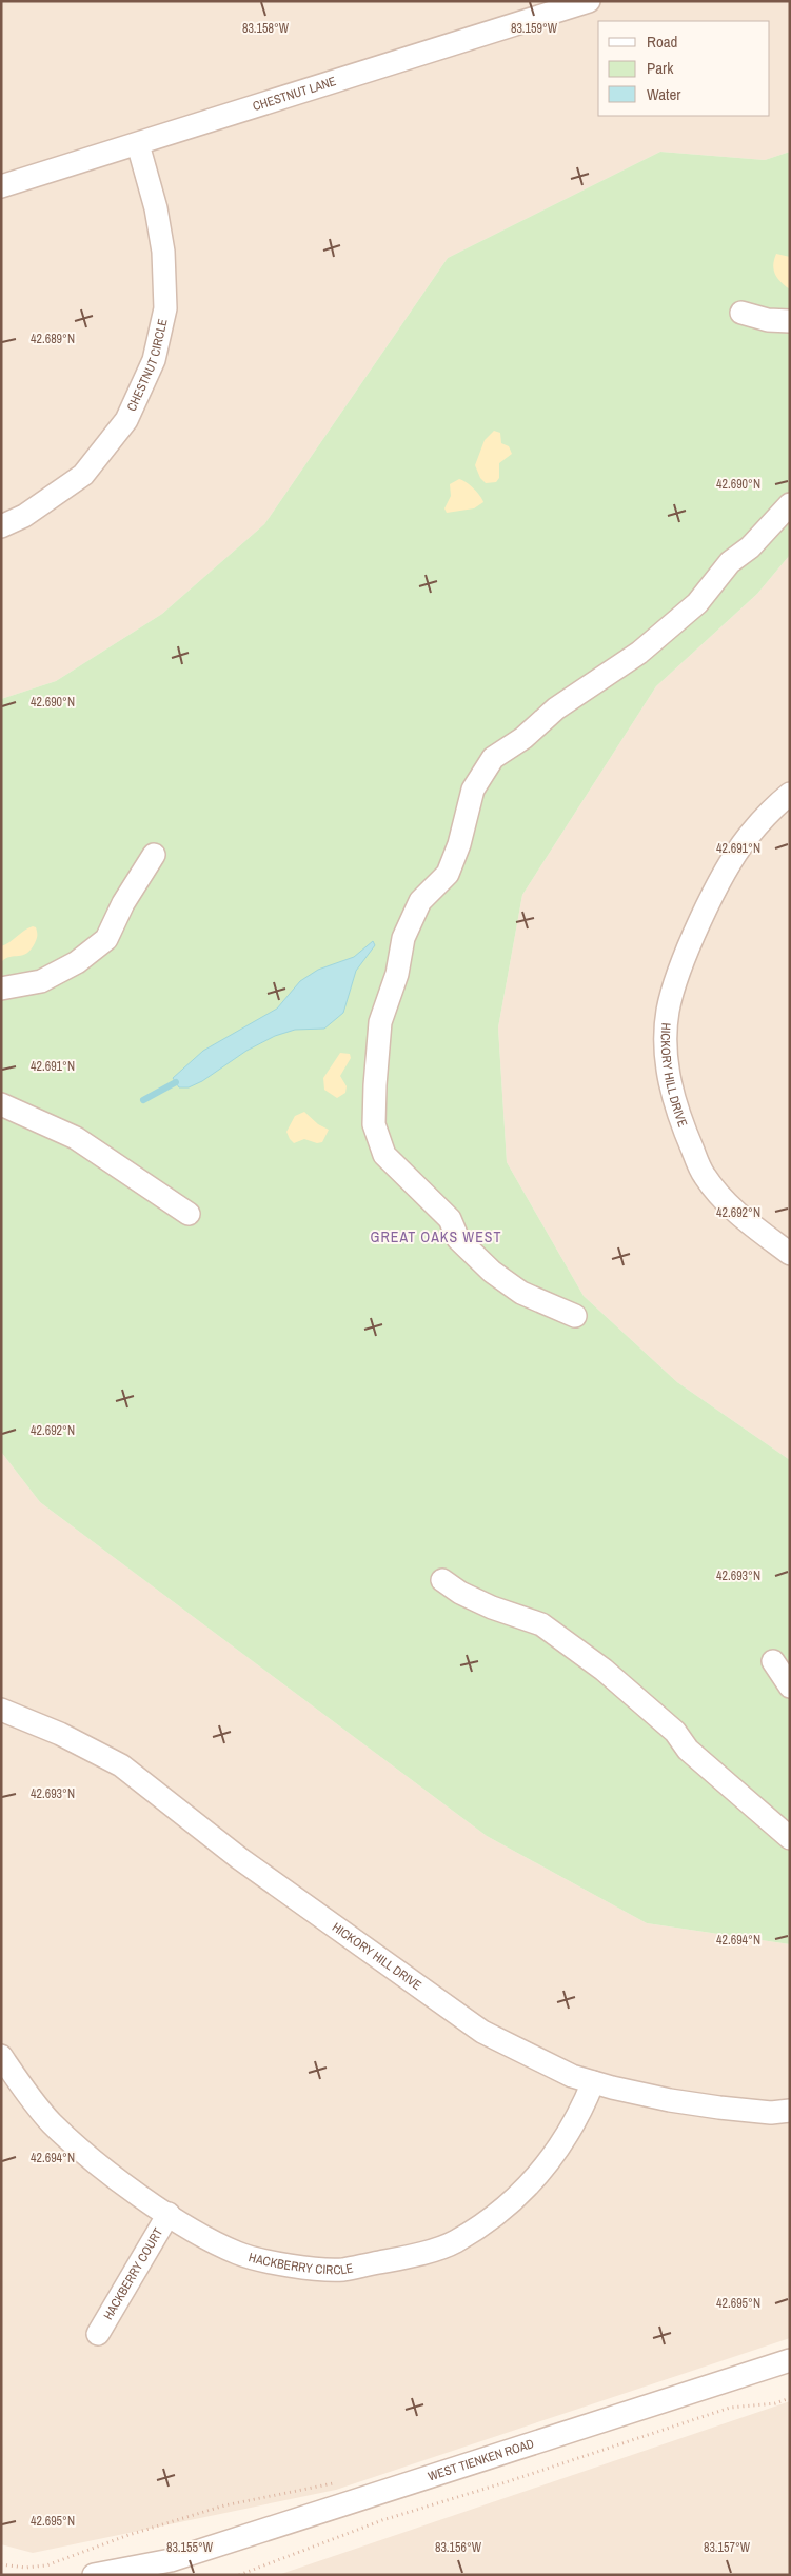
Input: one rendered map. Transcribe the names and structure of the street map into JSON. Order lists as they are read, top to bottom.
{
  "streets": {
    "street": [
      "CHESTNUT LANE",
      "CHESTNUT CIRCLE",
      "HICKORY HILL DRIVE",
      "HACKBERRY CIRCLE",
      "HACKBERRY COURT",
      "WEST TIENKEN ROAD"
    ]
  },
  "crossings": [
    ["CHESTNUT LANE", "CHESTNUT CIRCLE"],
    ["HICKORY HILL DRIVE", "HACKBERRY CIRCLE"],
    ["HACKBERRY CIRCLE", "HACKBERRY COURT"]
  ],
  "districts": ["GREAT OAKS WEST"],
  "legend": ["Road", "Park", "Water"],
  "coordinates": [
    "83.158°W",
    "83.159°W",
    "42.689°N",
    "42.690°N",
    "42.691°N",
    "42.692°N",
    "42.693°N",
    "42.694°N",
    "42.695°N",
    "83.155°W",
    "83.156°W",
    "83.157°W"
  ]
}
